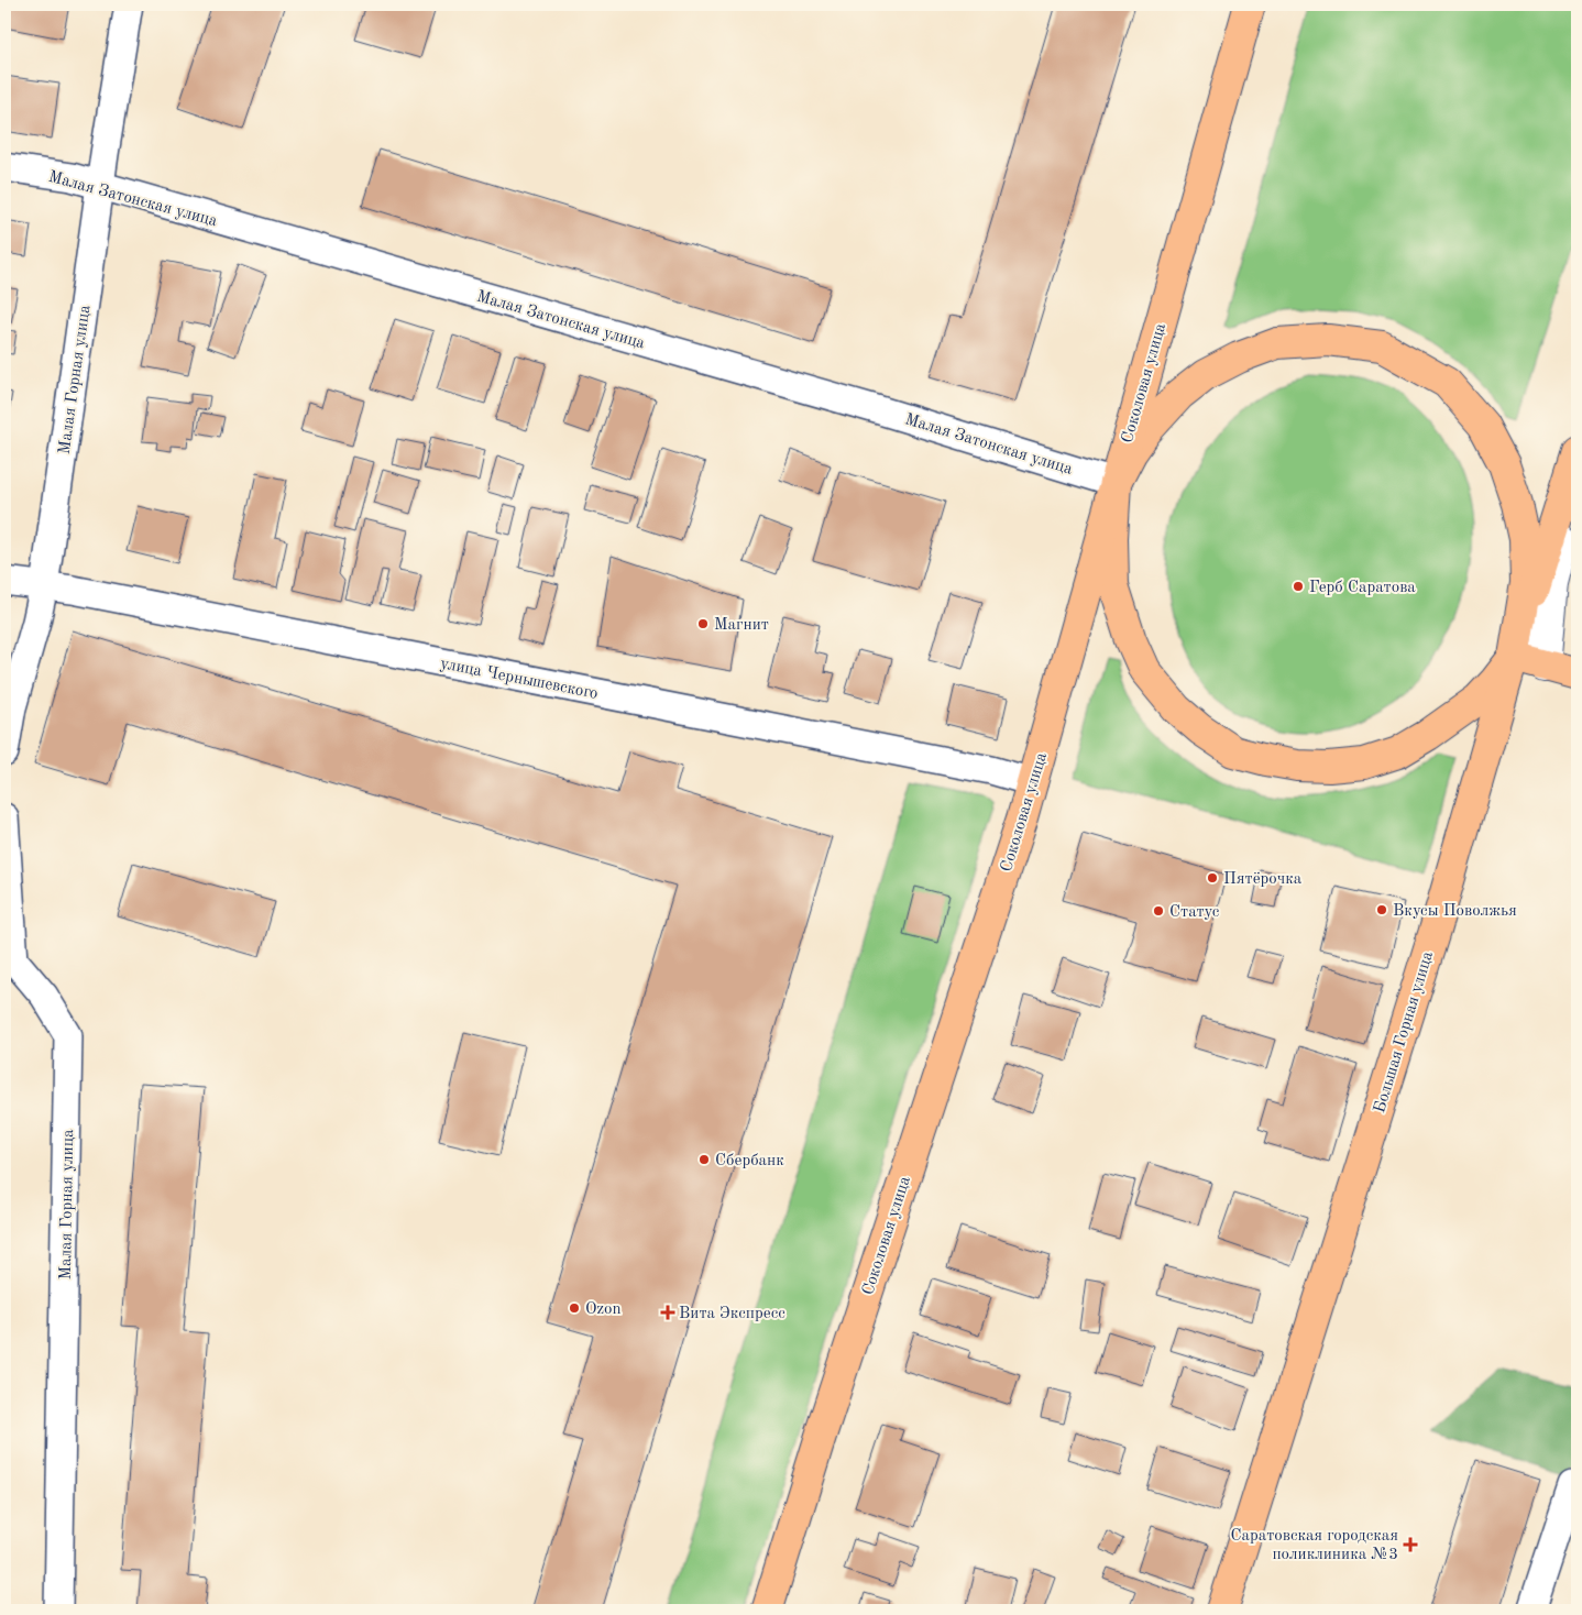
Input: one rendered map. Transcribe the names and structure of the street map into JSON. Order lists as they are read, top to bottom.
{
  "streets": {
    "main road": ["Соколовая улица", "Большая Горная улица"],
    "street": ["Малая Затонская улица", "Малая Горная улица", "улица Чернышевского"]
  },
  "crossings": [
    ["Малая Затонская улица", "Малая Горная улица"],
    ["Малая Затонская улица", "Соколовая улица"],
    ["Малая Горная улица", "улица Чернышевского"],
    ["Соколовая улица", "улица Чернышевского"]
  ],
  "places": {
    "other": [
      "Герб Саратова",
      "Магнит",
      "Пятёрочка",
      "Вкусы Поволжья",
      "Статус",
      "Сбербанк",
      "Ozon"
    ],
    "health": ["Вита Экспресс", "Саратовская городская поликлиника №3"]
  }
}
